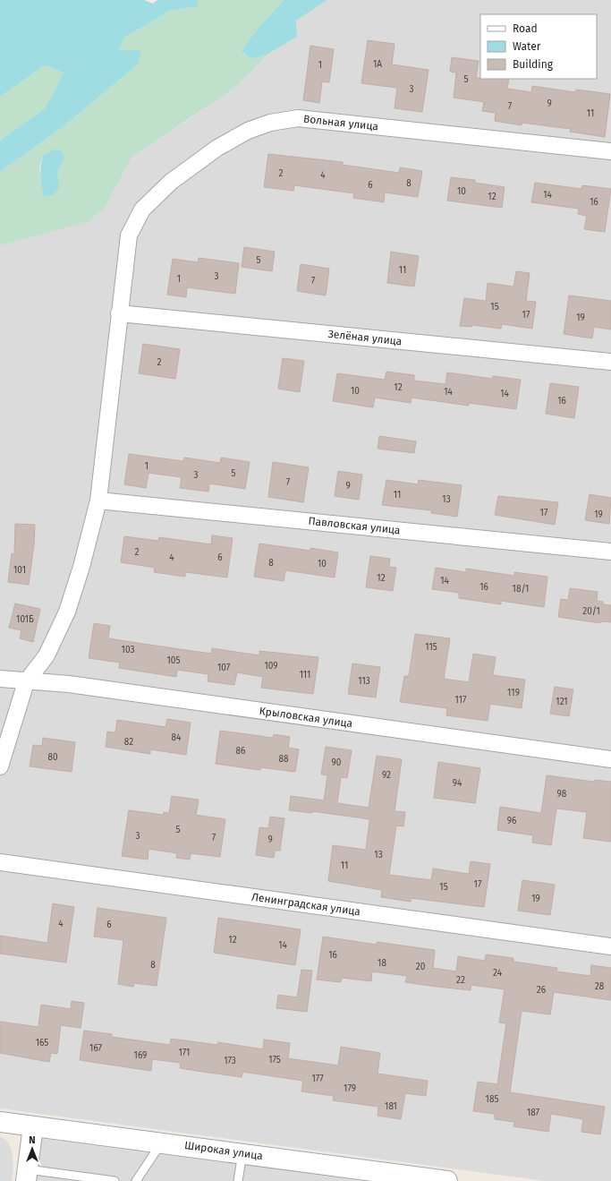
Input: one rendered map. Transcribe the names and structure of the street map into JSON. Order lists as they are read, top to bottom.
{
  "streets": {
    "street": [
      "Вольная улица",
      "Зелёная улица",
      "Павловская улица",
      "Крыловская улица",
      "Ленинградская улица",
      "Широкая улица"
    ]
  },
  "crossings": [
    ["Вольная улица", "Зелёная улица"],
    ["Вольная улица", "Павловская улица"],
    ["Вольная улица", "Крыловская улица"]
  ],
  "house_numbers": [
    "1А",
    "1",
    "5",
    "3",
    "9",
    "7",
    "11",
    "2",
    "4",
    "8",
    "6",
    "10",
    "14",
    "12",
    "16",
    "5",
    "11",
    "3",
    "1",
    "7",
    "15",
    "17",
    "19",
    "2",
    "12",
    "10",
    "14",
    "14",
    "16",
    "1",
    "5",
    "3",
    "7",
    "9",
    "11",
    "13",
    "17",
    "19",
    "2",
    "4",
    "6",
    "8",
    "10",
    "101",
    "12",
    "14",
    "16",
    "18/1",
    "20/1",
    "101Б",
    "115",
    "103",
    "105",
    "109",
    "107",
    "111",
    "113",
    "119",
    "117",
    "121",
    "84",
    "82",
    "86",
    "80",
    "88",
    "90",
    "92",
    "94",
    "98",
    "96",
    "5",
    "3",
    "7",
    "9",
    "13",
    "11",
    "17",
    "15",
    "19",
    "4",
    "6",
    "12",
    "14",
    "16",
    "18",
    "8",
    "20",
    "24",
    "22",
    "28",
    "26",
    "165",
    "167",
    "171",
    "169",
    "175",
    "173",
    "177",
    "179",
    "185",
    "181",
    "187"
  ],
  "legend": ["Road", "Water", "Building"],
  "north": "top"
}
